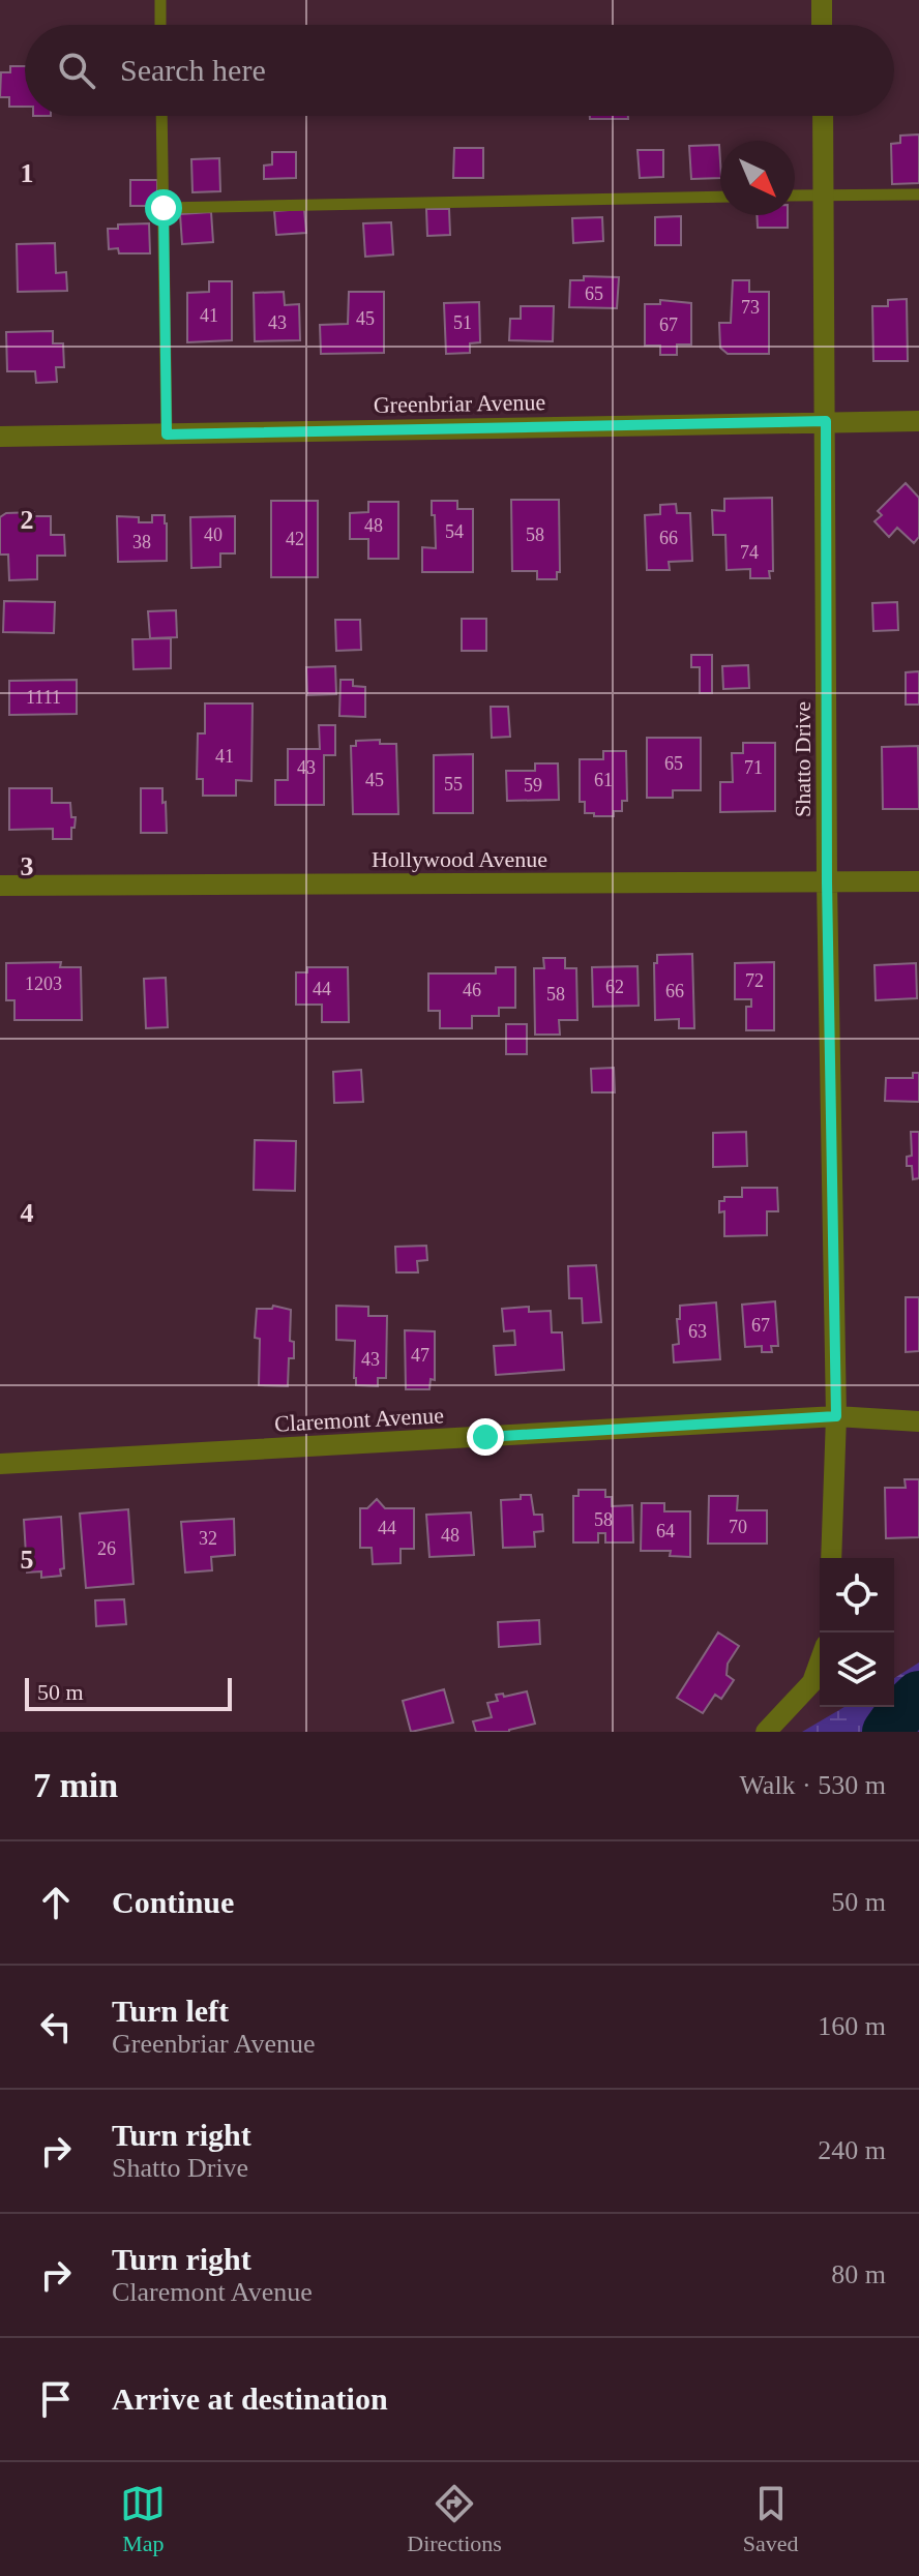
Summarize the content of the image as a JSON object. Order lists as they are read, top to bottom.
{
  "streets": {
    "street": [
      "Greenbriar Avenue",
      "Shatto Drive",
      "Hollywood Avenue",
      "Claremont Avenue"
    ]
  },
  "crossings": [
    ["Greenbriar Avenue", "Shatto Drive"],
    ["Shatto Drive", "Hollywood Avenue"],
    ["Shatto Drive", "Claremont Avenue"]
  ],
  "house_numbers": [
    "65",
    "73",
    "41",
    "45",
    "43",
    "51",
    "67",
    "48",
    "54",
    "40",
    "58",
    "66",
    "42",
    "38",
    "74",
    "1111",
    "41",
    "65",
    "43",
    "71",
    "45",
    "61",
    "55",
    "59",
    "72",
    "1203",
    "62",
    "44",
    "46",
    "66",
    "58",
    "67",
    "63",
    "47",
    "43",
    "58",
    "70",
    "44",
    "64",
    "48",
    "32",
    "26"
  ],
  "scale_bar": "50 m",
  "north": "bottom right",
  "page": {
    "search": "Search here",
    "scale": "50 m",
    "heading": ["7 min", "Walk · 530 m"],
    "list": [
      ["Continue", "50 m"],
      ["Turn left", "Greenbriar Avenue", "160 m"],
      ["Turn right", "Shatto Drive", "240 m"],
      ["Turn right", "Claremont Avenue", "80 m"],
      "Arrive at destination"
    ],
    "nav": ["Map", "Directions", "Saved"]
  },
  "grid": {
    "rows": [
      "1",
      "2",
      "3",
      "4",
      "5"
    ]
  }
}
